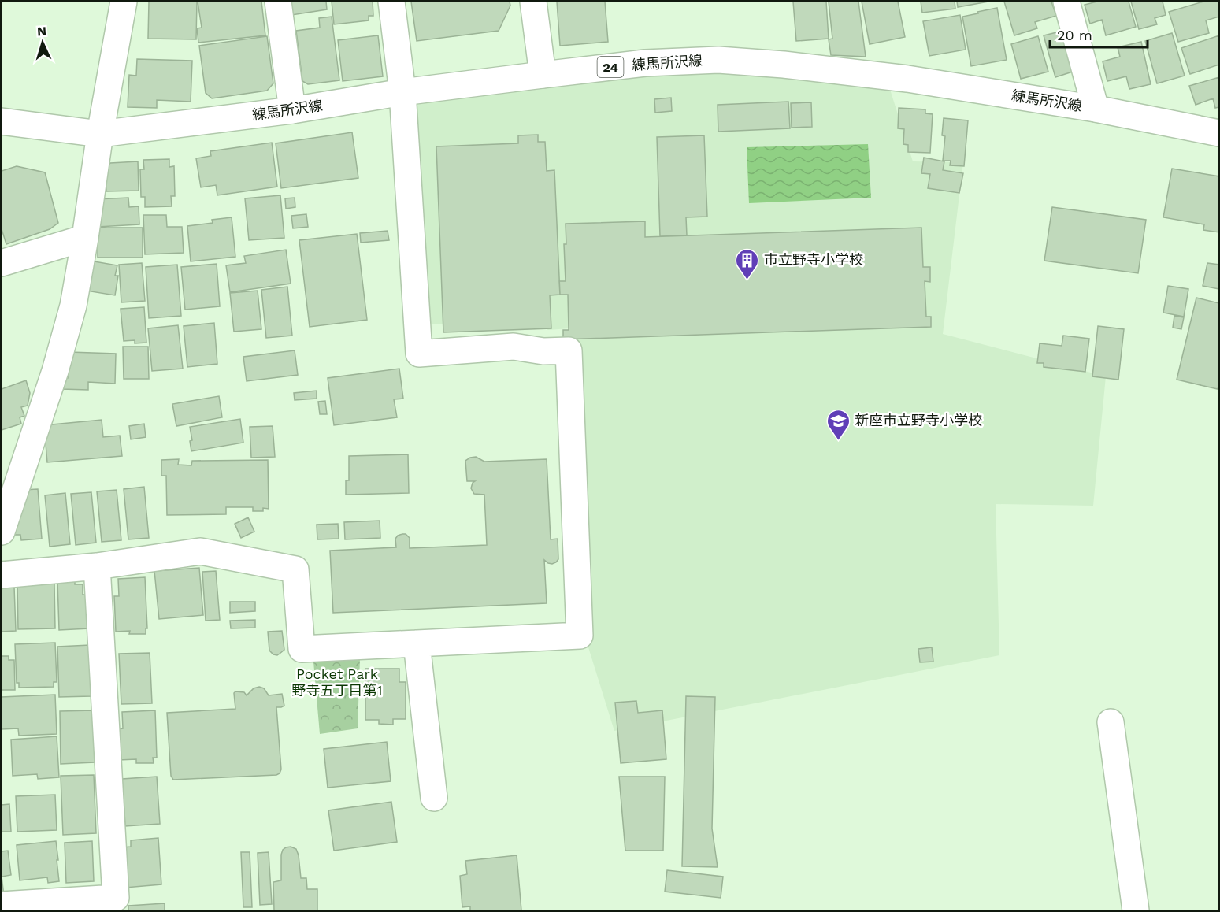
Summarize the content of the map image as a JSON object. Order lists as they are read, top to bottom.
{
  "streets": {
    "street": ["練馬所沢線", "24"]
  },
  "parks": ["Pocket Park 野寺五丁目第1"],
  "places": {
    "building": ["市立野寺小学校"],
    "school or university": ["新座市立野寺小学校"]
  },
  "scale_bar": "20 m",
  "north": "top"
}
